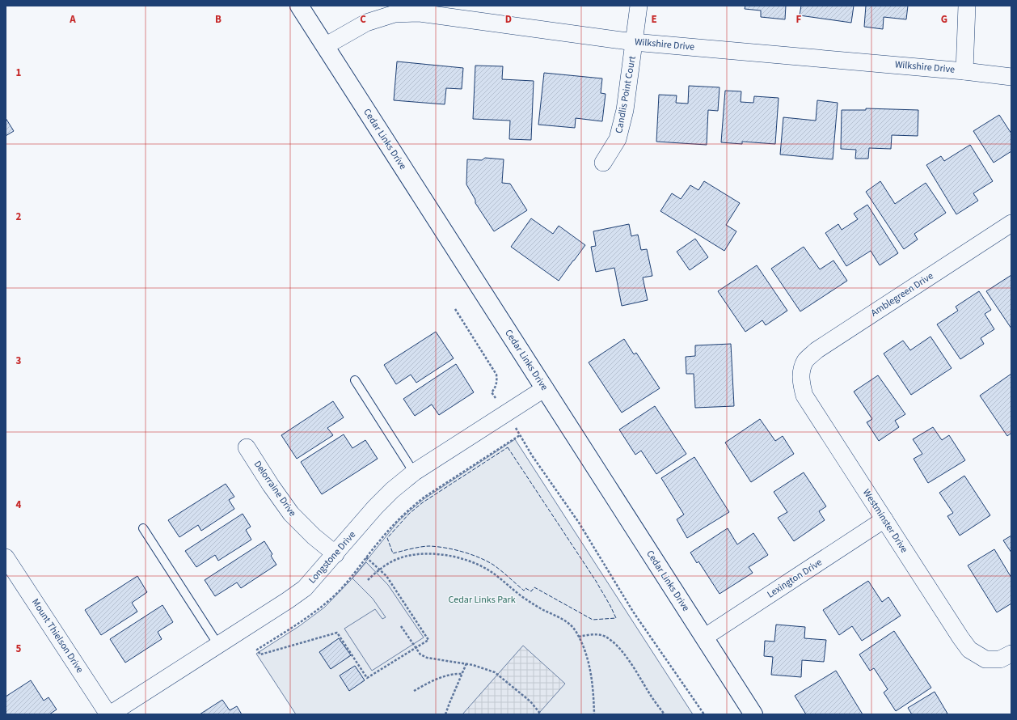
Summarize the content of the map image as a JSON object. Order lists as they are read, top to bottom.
{
  "streets": {
    "street": [
      "Wilkshire Drive",
      "Candlis Point Court",
      "Cedar Links Drive",
      "Amblegreen Drive",
      "Delorraine Drive",
      "Westminster Drive",
      "Longstone Drive",
      "Lexington Drive",
      "Mount Thielson Drive"
    ]
  },
  "crossings": [
    ["Wilkshire Drive", "Candlis Point Court"],
    ["Wilkshire Drive", "Cedar Links Drive"],
    ["Cedar Links Drive", "Longstone Drive"],
    ["Cedar Links Drive", "Lexington Drive"],
    ["Amblegreen Drive", "Westminster Drive"],
    ["Delorraine Drive", "Longstone Drive"],
    ["Westminster Drive", "Lexington Drive"],
    ["Longstone Drive", "Mount Thielson Drive"]
  ],
  "parks": ["Cedar Links Park"],
  "grid": {
    "columns": [
      "A",
      "B",
      "C",
      "D",
      "E",
      "F",
      "G"
    ],
    "rows": [
      "1",
      "2",
      "3",
      "4",
      "5"
    ]
  }
}
